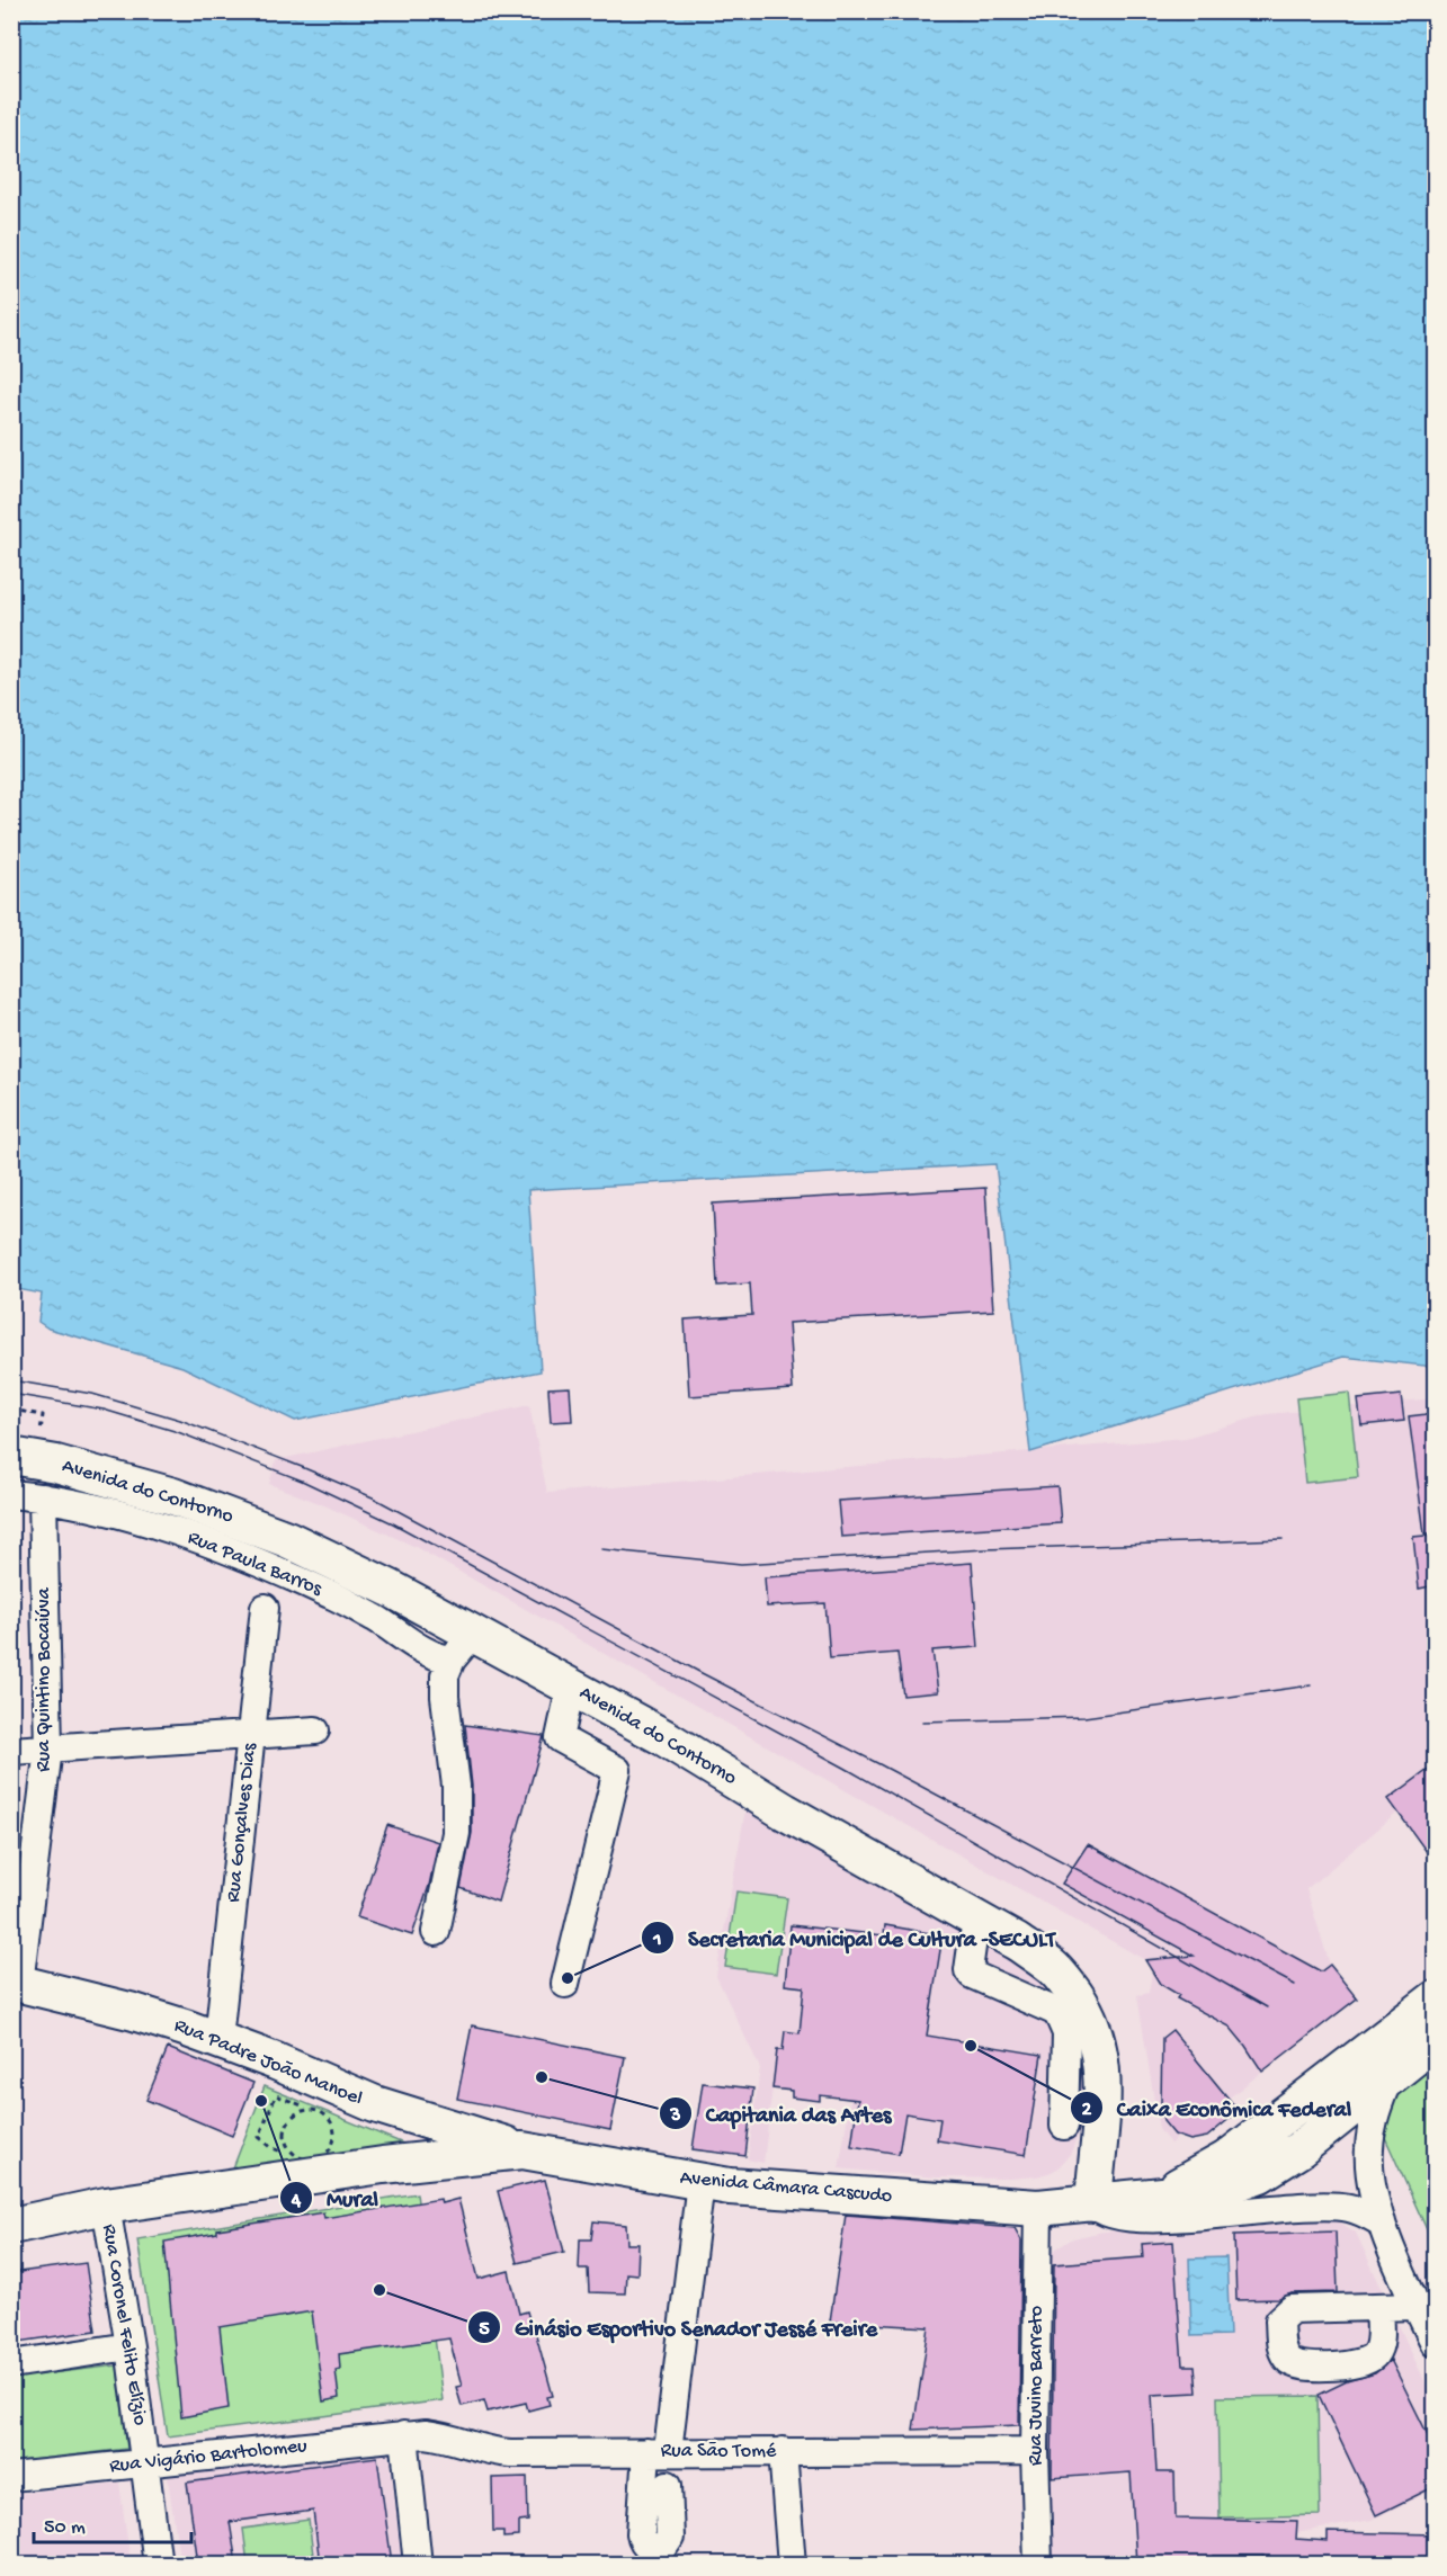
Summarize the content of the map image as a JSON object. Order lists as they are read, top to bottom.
{
  "streets": {
    "main road": ["Avenida do Contorno", "Rua Padre João Manoel", "Avenida Câmara Cascudo"],
    "street": [
      "Rua Paula Barros",
      "Rua Quintino Bocaiúva",
      "Rua Gonçalves Dias",
      "Rua Coronel Felito Elízio",
      "Rua Juvino Barreto",
      "Rua São Tomé",
      "Rua Vigário Bartolomeu"
    ]
  },
  "crossings": [
    ["Avenida do Contorno", "Rua Paula Barros"],
    ["Avenida do Contorno", "Avenida Câmara Cascudo"],
    ["Rua Paula Barros", "Rua Quintino Bocaiúva"],
    ["Rua Quintino Bocaiúva", "Rua Padre João Manoel"],
    ["Rua Gonçalves Dias", "Rua Padre João Manoel"],
    ["Rua Padre João Manoel", "Avenida Câmara Cascudo"],
    ["Avenida Câmara Cascudo", "Rua Coronel Felito Elízio"],
    ["Avenida Câmara Cascudo", "Rua Juvino Barreto"],
    ["Rua Coronel Felito Elízio", "Rua Vigário Bartolomeu"],
    ["Rua Juvino Barreto", "Rua São Tomé"],
    ["Rua São Tomé", "Rua Vigário Bartolomeu"]
  ],
  "places": [
    "Secretaria Municipal de Cultura -SECULT",
    "Caixa Econômica Federal",
    "Capitania das Artes",
    "Mural",
    "Ginásio Esportivo Senador Jessé Freire"
  ],
  "scale_bar": "50 m"
}
